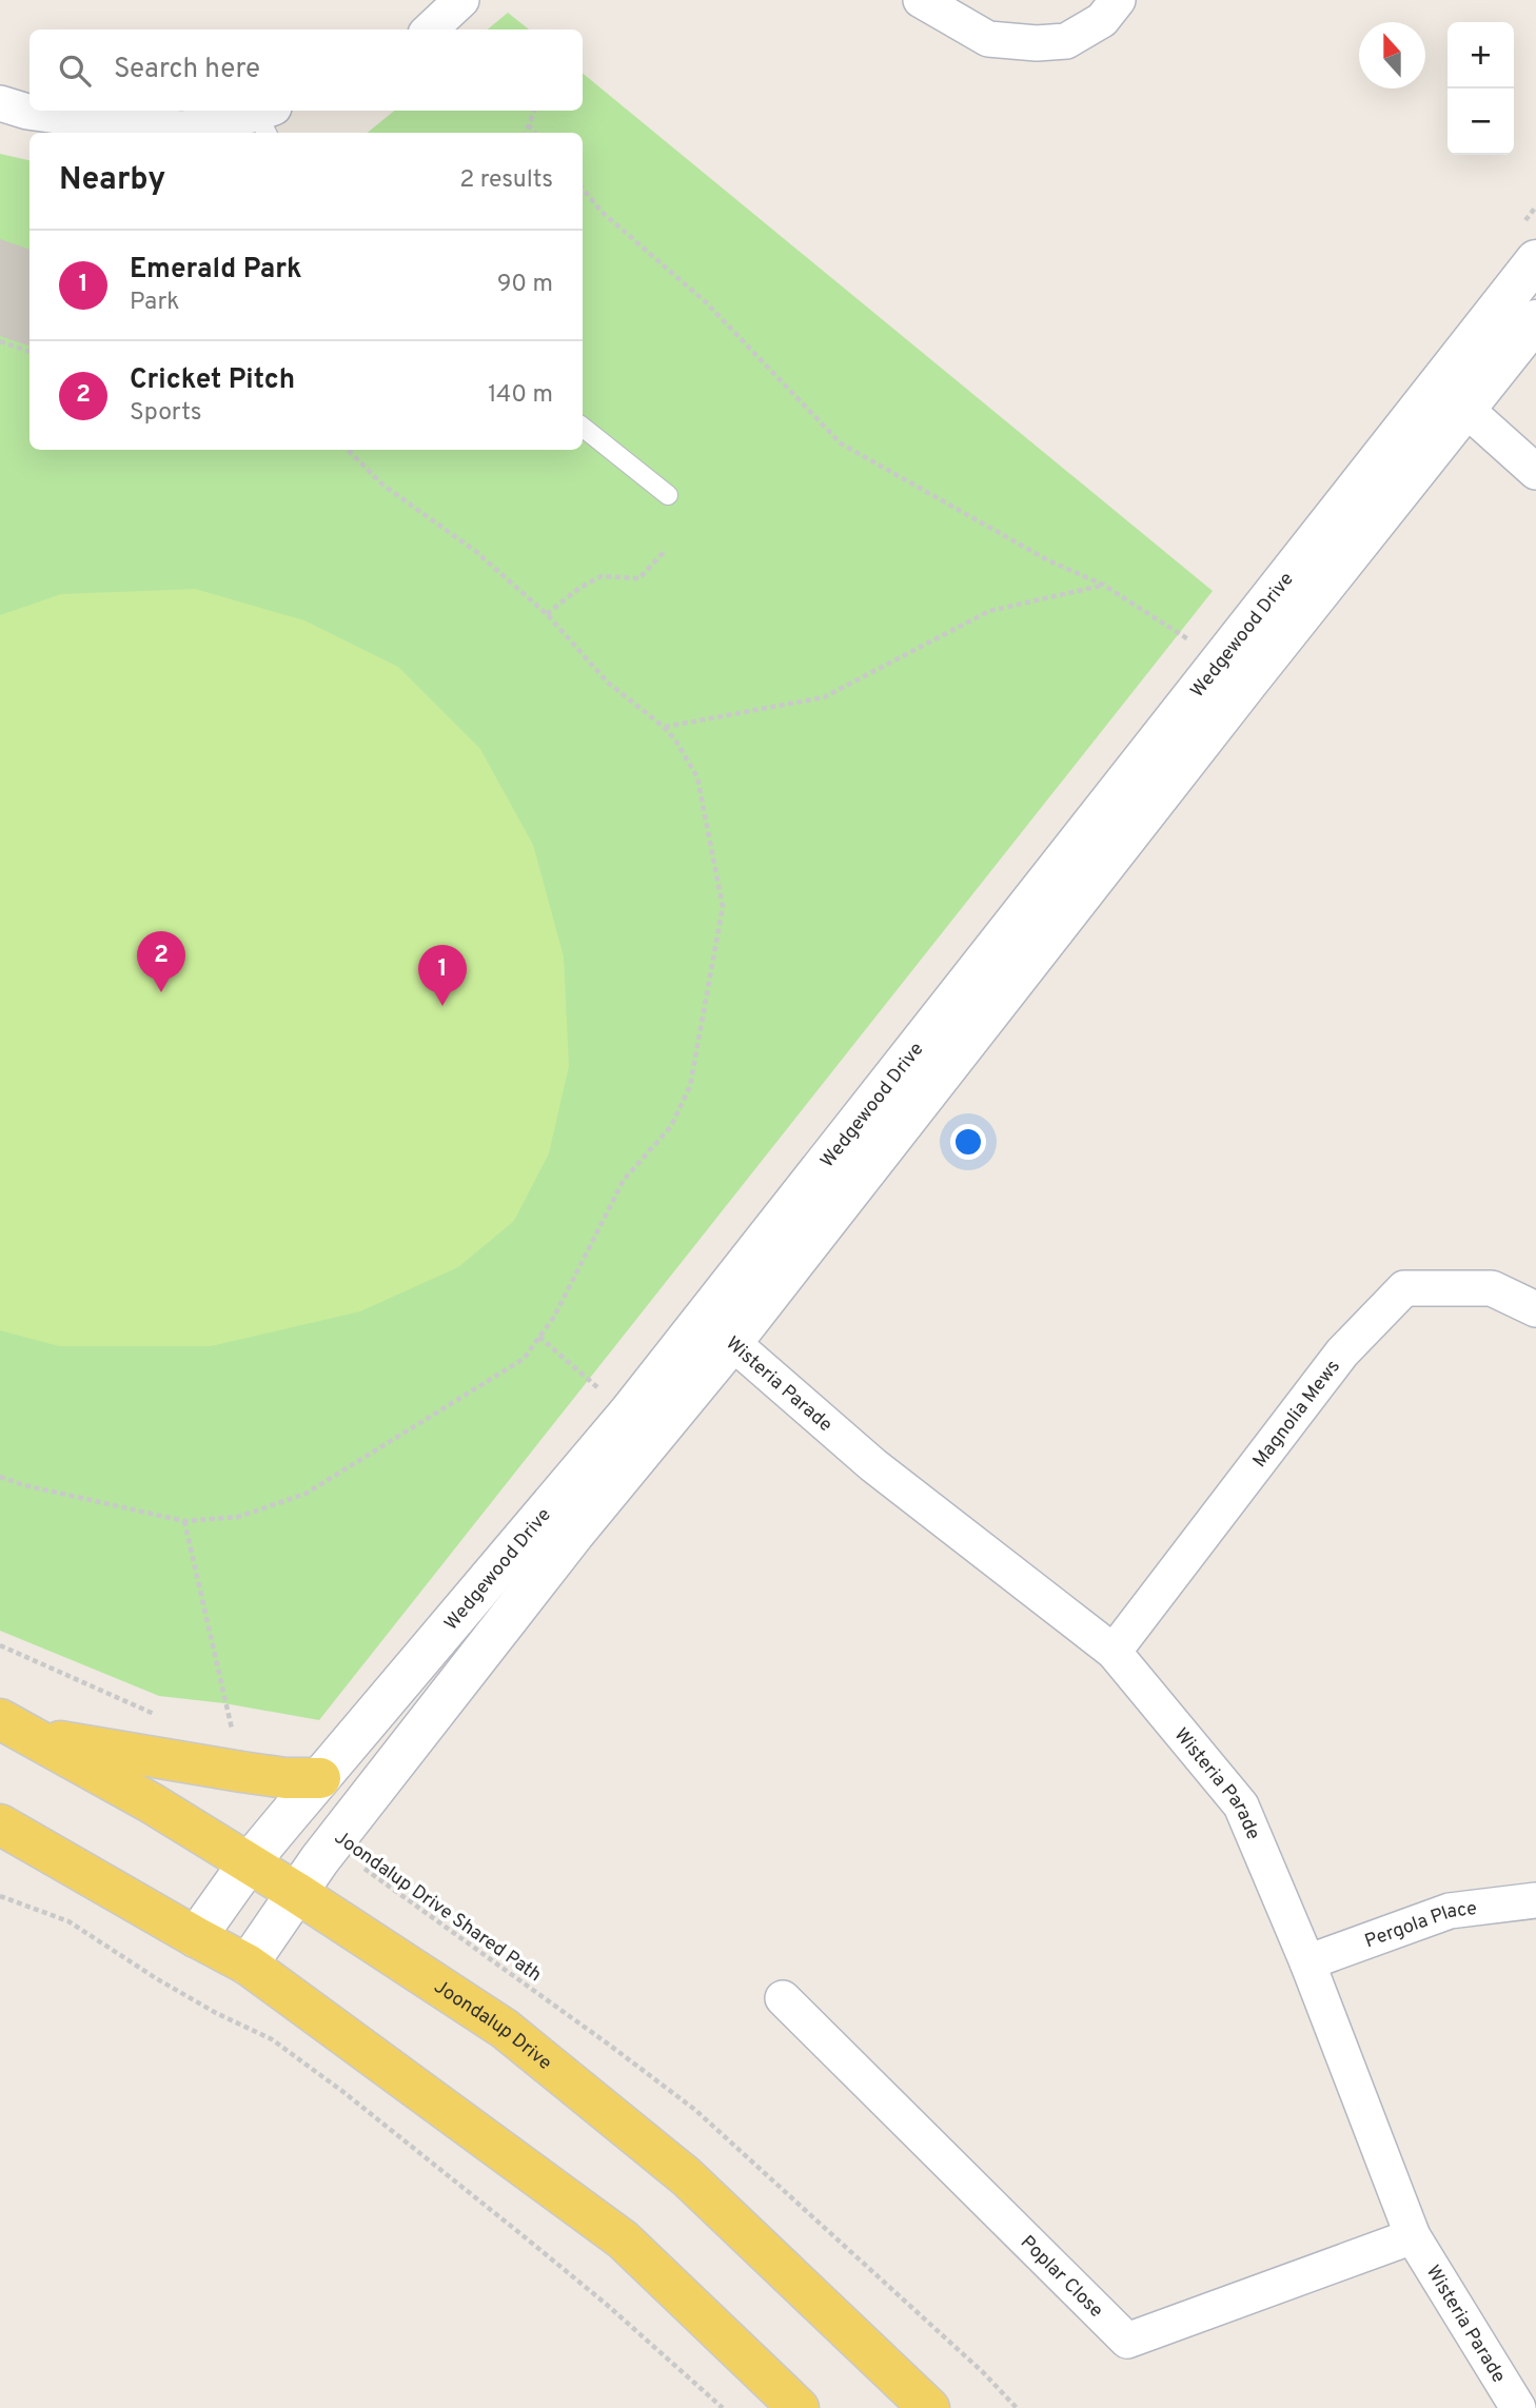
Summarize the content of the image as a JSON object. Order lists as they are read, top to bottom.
{
  "streets": {
    "main road": ["Joondalup Drive"],
    "street": [
      "Wedgewood Drive",
      "Wisteria Parade",
      "Magnolia Mews",
      "Pergola Place",
      "Poplar Close"
    ],
    "path": ["Joondalup Drive Shared Path"]
  },
  "crossings": [
    ["Wedgewood Drive", "Wisteria Parade"],
    ["Wedgewood Drive", "Joondalup Drive Shared Path"],
    ["Wedgewood Drive", "Joondalup Drive"],
    ["Wisteria Parade", "Magnolia Mews"],
    ["Wisteria Parade", "Pergola Place"],
    ["Wisteria Parade", "Poplar Close"]
  ],
  "north": "top",
  "page": {
    "map_buttons": ["+", "−"],
    "search": "Search here",
    "heading": ["Nearby", "2 results"],
    "list": [
      {
        "mark": "1",
        "name": "Emerald Park",
        "note": "Park",
        "value": "90 m"
      },
      {
        "mark": "2",
        "name": "Cricket Pitch",
        "note": "Sports",
        "value": "140 m"
      }
    ],
    "pins": ["2", "1"]
  }
}
